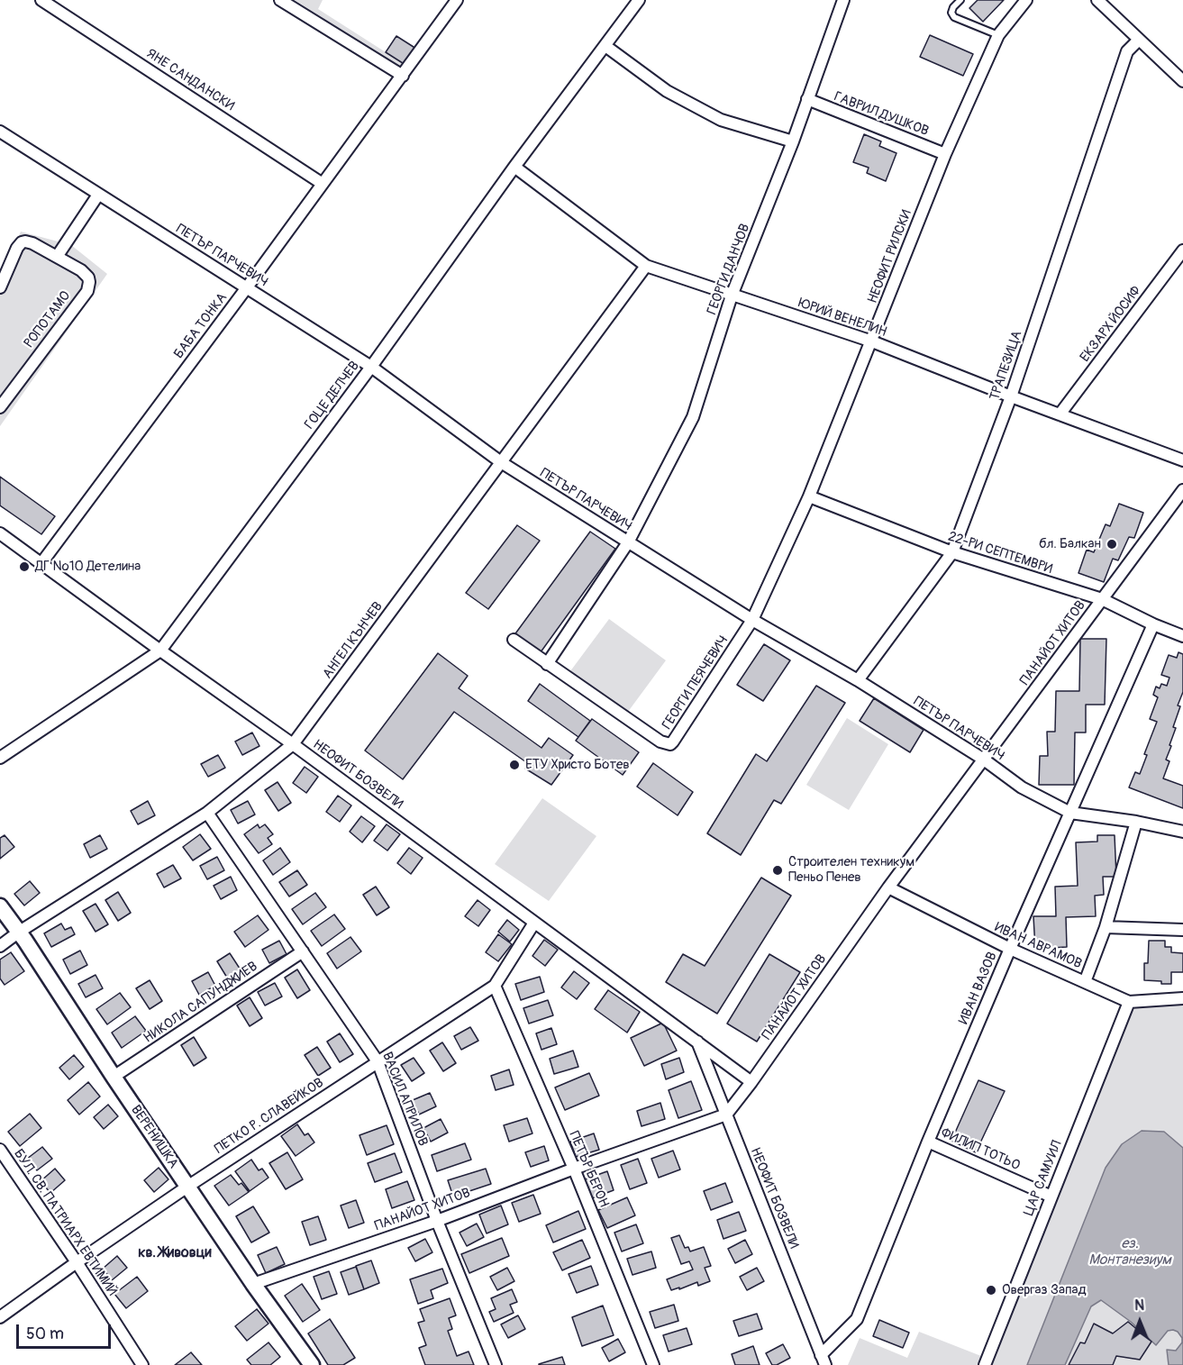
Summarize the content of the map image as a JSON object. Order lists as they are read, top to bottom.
{
  "streets": {
    "main road": ["ВЕРЕНИШКА"],
    "street": [
      "ЯНЕ САНДАНСКИ",
      "ГАВРИЛ ДУШКОВ",
      "ПЕТЪР ПАРЧЕВИЧ",
      "НЕОФИТ РИЛСКИ",
      "ГЕОРГИ ДАНЧОВ",
      "ЮРИЙ ВЕНЕЛИН",
      "РОПОТАМО",
      "ЕКЗАРХ ЙОСИФ",
      "БАБА ТОНКА",
      "ТРАПЕЗИЦА",
      "ГОЦЕ ДЕЛЧЕВ",
      "22-РИ СЕПТЕМВРИ",
      "АНГЕЛ КЪНЧЕВ",
      "ПАНАЙОТ ХИТОВ",
      "ГЕОРГИ ПЕЯЧЕВИЧ",
      "НЕОФИТ БОЗВЕЛИ",
      "ИВАН АВРАМОВ",
      "ИВАН ВАЗОВ",
      "НИКОЛА САПУНДЖИЕВ",
      "ВАСИЛ АПРИЛОВ",
      "ПЕТКО Р. СЛАВЕЙКОВ",
      "ФИЛИП ТОТЬО",
      "ПЕТЪР БЕРОН",
      "ЦАР САМУИЛ",
      "БУЛ. СВ. ПАТРИАРХ ЕВТИМИЙ"
    ]
  },
  "crossings": [
    ["ЯНЕ САНДАНСКИ", "БАБА ТОНКА"],
    ["ГАВРИЛ ДУШКОВ", "НЕОФИТ РИЛСКИ"],
    ["ГАВРИЛ ДУШКОВ", "ГЕОРГИ ДАНЧОВ"],
    ["ПЕТЪР ПАРЧЕВИЧ", "НЕОФИТ РИЛСКИ"],
    ["ПЕТЪР ПАРЧЕВИЧ", "ГЕОРГИ ДАНЧОВ"],
    ["ПЕТЪР ПАРЧЕВИЧ", "БАБА ТОНКА"],
    ["ПЕТЪР ПАРЧЕВИЧ", "ТРАПЕЗИЦА"],
    ["ПЕТЪР ПАРЧЕВИЧ", "ГОЦЕ ДЕЛЧЕВ"],
    ["ПЕТЪР ПАРЧЕВИЧ", "АНГЕЛ КЪНЧЕВ"],
    ["ПЕТЪР ПАРЧЕВИЧ", "ПАНАЙОТ ХИТОВ"],
    ["ПЕТЪР ПАРЧЕВИЧ", "ГЕОРГИ ПЕЯЧЕВИЧ"],
    ["ПЕТЪР ПАРЧЕВИЧ", "ИВАН ВАЗОВ"],
    ["НЕОФИТ РИЛСКИ", "ЮРИЙ ВЕНЕЛИН"],
    ["НЕОФИТ РИЛСКИ", "22-РИ СЕПТЕМВРИ"],
    ["НЕОФИТ РИЛСКИ", "ГЕОРГИ ПЕЯЧЕВИЧ"],
    ["ГЕОРГИ ДАНЧОВ", "ЮРИЙ ВЕНЕЛИН"],
    ["ЮРИЙ ВЕНЕЛИН", "ЕКЗАРХ ЙОСИФ"],
    ["ЮРИЙ ВЕНЕЛИН", "ТРАПЕЗИЦА"],
    ["ЮРИЙ ВЕНЕЛИН", "ГОЦЕ ДЕЛЧЕВ"],
    ["ЮРИЙ ВЕНЕЛИН", "АНГЕЛ КЪНЧЕВ"],
    ["БАБА ТОНКА", "НЕОФИТ БОЗВЕЛИ"],
    ["ТРАПЕЗИЦА", "22-РИ СЕПТЕМВРИ"],
    ["ГОЦЕ ДЕЛЧЕВ", "НЕОФИТ БОЗВЕЛИ"],
    ["22-РИ СЕПТЕМВРИ", "ПАНАЙОТ ХИТОВ"],
    ["22-РИ СЕПТЕМВРИ", "ИВАН ВАЗОВ"],
    ["АНГЕЛ КЪНЧЕВ", "НЕОФИТ БОЗВЕЛИ"],
    ["АНГЕЛ КЪНЧЕВ", "ВАСИЛ АПРИЛОВ"],
    ["АНГЕЛ КЪНЧЕВ", "ВЕРЕНИШКА"],
    ["ПАНАЙОТ ХИТОВ", "НЕОФИТ БОЗВЕЛИ"],
    ["ПАНАЙОТ ХИТОВ", "ИВАН АВРАМОВ"],
    ["ПАНАЙОТ ХИТОВ", "ВАСИЛ АПРИЛОВ"],
    ["ПАНАЙОТ ХИТОВ", "ВЕРЕНИШКА"],
    ["ПАНАЙОТ ХИТОВ", "ПЕТЪР БЕРОН"],
    ["НЕОФИТ БОЗВЕЛИ", "ИВАН ВАЗОВ"],
    ["НЕОФИТ БОЗВЕЛИ", "ПЕТКО Р. СЛАВЕЙКОВ"],
    ["ИВАН АВРАМОВ", "ИВАН ВАЗОВ"],
    ["ИВАН АВРАМОВ", "ЦАР САМУИЛ"],
    ["ИВАН ВАЗОВ", "ФИЛИП ТОТЬО"],
    ["НИКОЛА САПУНДЖИЕВ", "ВАСИЛ АПРИЛОВ"],
    ["НИКОЛА САПУНДЖИЕВ", "ВЕРЕНИШКА"],
    ["ВАСИЛ АПРИЛОВ", "ПЕТКО Р. СЛАВЕЙКОВ"],
    ["ПЕТКО Р. СЛАВЕЙКОВ", "ВЕРЕНИШКА"],
    ["ПЕТКО Р. СЛАВЕЙКОВ", "ПЕТЪР БЕРОН"],
    ["ПЕТКО Р. СЛАВЕЙКОВ", "БУЛ. СВ. ПАТРИАРХ ЕВТИМИЙ"],
    ["ФИЛИП ТОТЬО", "ЦАР САМУИЛ"]
  ],
  "districts": ["кв. Живовци"],
  "water": ["ез. Монтанезиум"],
  "places": [
    "бл. Балкан",
    "ДГ №10 Детелина",
    "ЕТУ Христо Ботев",
    "Строителен техникум Пеньо Пенев",
    "Овергаз Запад"
  ],
  "scale_bar": "50 m",
  "north": "top"
}
